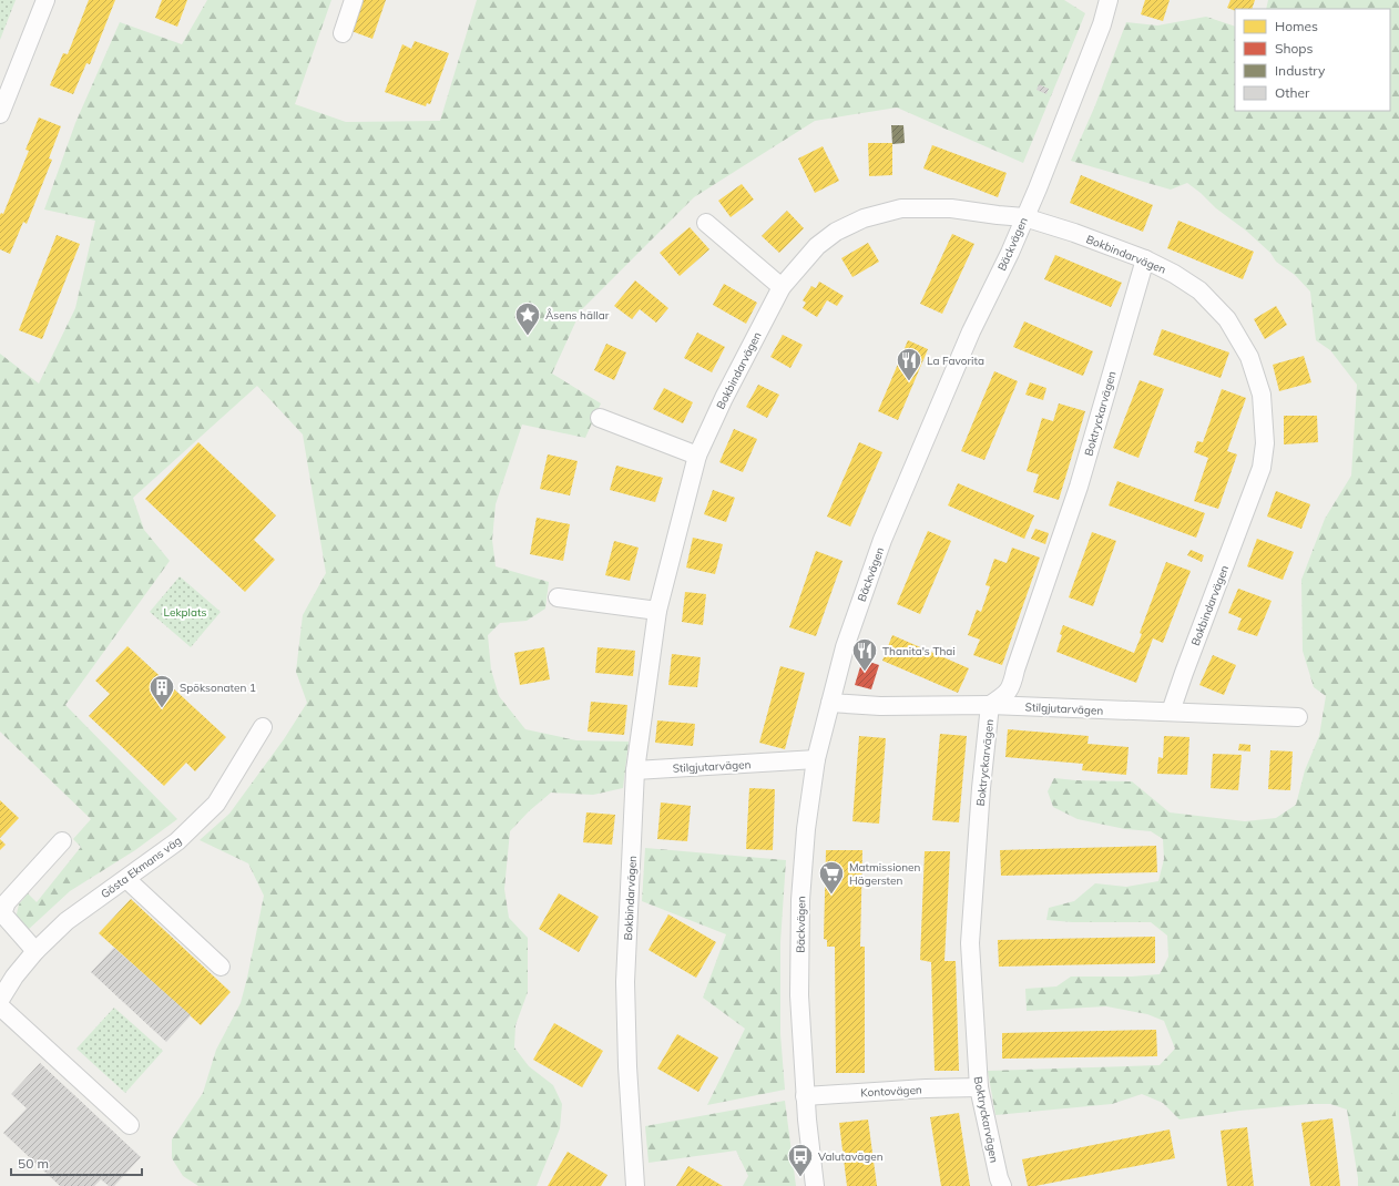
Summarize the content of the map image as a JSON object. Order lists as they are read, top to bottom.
{
  "streets": {
    "street": [
      "Bäckvägen",
      "Bokbindarvägen",
      "Boktryckarvägen",
      "Stilgjutarvägen",
      "Gösta Ekmans väg",
      "Kontovägen"
    ]
  },
  "crossings": [
    ["Bäckvägen", "Bokbindarvägen"],
    ["Bäckvägen", "Stilgjutarvägen"],
    ["Bäckvägen", "Kontovägen"],
    ["Bokbindarvägen", "Boktryckarvägen"],
    ["Bokbindarvägen", "Stilgjutarvägen"],
    ["Boktryckarvägen", "Stilgjutarvägen"],
    ["Boktryckarvägen", "Kontovägen"]
  ],
  "parks": ["Lekplats"],
  "places": {
    "place": ["Åsens hällar"],
    "restaurant": ["La Favorita", "Thanita's Thai"],
    "building": ["Spöksonaten 1"],
    "supermarket": ["Matmissionen Hägersten"],
    "bus stop": ["Valutavägen"]
  },
  "legend": [
    "Homes",
    "Shops",
    "Industry",
    "Other"
  ],
  "scale_bar": "50 m"
}
